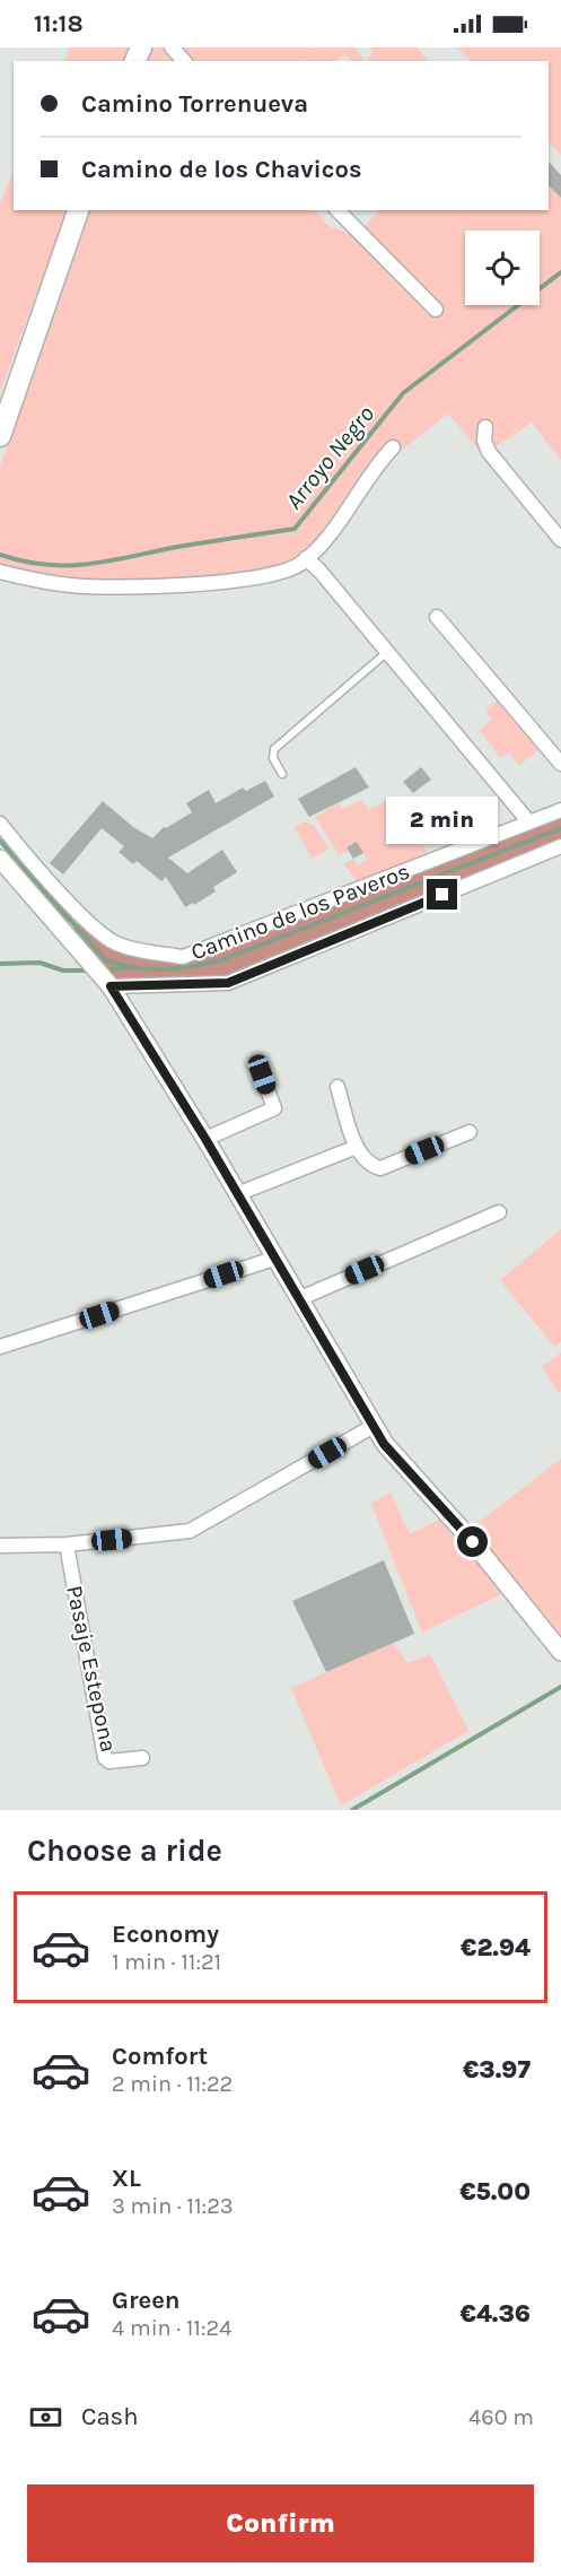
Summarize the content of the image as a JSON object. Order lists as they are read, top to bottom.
{
  "streets": {
    "street": ["Camino de los Paveros", "Pasaje Estepona"]
  },
  "water": ["Arroyo Negro"],
  "page": {
    "status": "11:18",
    "banner": ["Camino Torrenueva", "Camino de los Chavicos"],
    "bubble": "2 min",
    "heading": "Choose a ride",
    "list": [
      {
        "name": "Economy",
        "note": "1 min · 11:21",
        "value": "€2.94"
      },
      {
        "name": "Comfort",
        "note": "2 min · 11:22",
        "value": "€3.97"
      },
      {
        "name": "XL",
        "note": "3 min · 11:23",
        "value": "€5.00"
      },
      {
        "name": "Green",
        "note": "4 min · 11:24",
        "value": "€4.36"
      }
    ],
    "pay": ["Cash", "460 m"],
    "buttons": "Confirm"
  }
}
